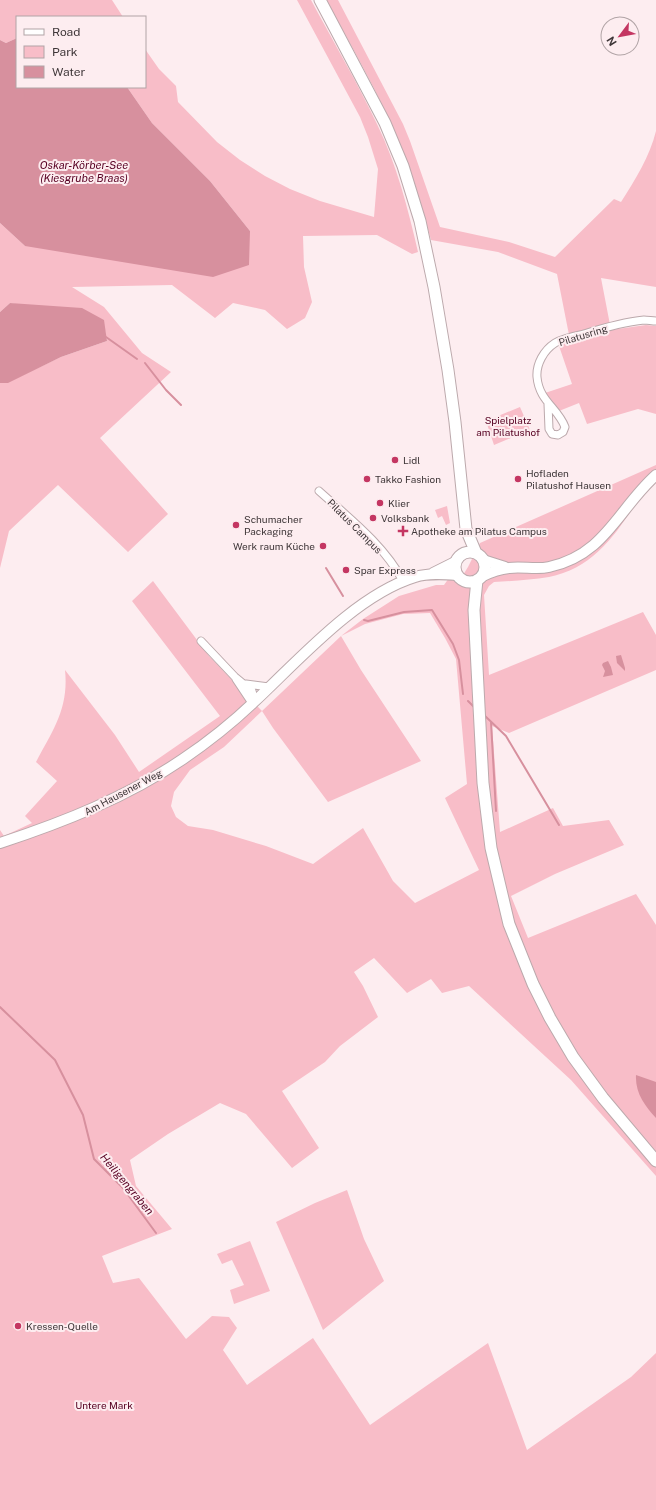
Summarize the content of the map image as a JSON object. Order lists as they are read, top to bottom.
{
  "streets": {
    "main road": ["Am Hausener Weg"],
    "street": ["Pilatusring", "Pilatus Campus"]
  },
  "crossings": [
    ["Pilatus Campus", "Am Hausener Weg"]
  ],
  "water": ["Oskar-Körber-See (Kiesgrube Braas)", "Heiligengraben"],
  "parks": ["Spielplatz am Pilatushof", "Untere Mark"],
  "places": {
    "other": [
      "Lidl",
      "Takko Fashion",
      "Hofladen Pilatushof Hausen",
      "Klier",
      "Volksbank",
      "Schumacher Packaging",
      "Werk raum Küche",
      "Spar Express",
      "Kressen-Quelle"
    ],
    "health": ["Apotheke am Pilatus Campus"]
  },
  "legend": ["Road", "Park", "Water"],
  "north": "bottom left"
}
